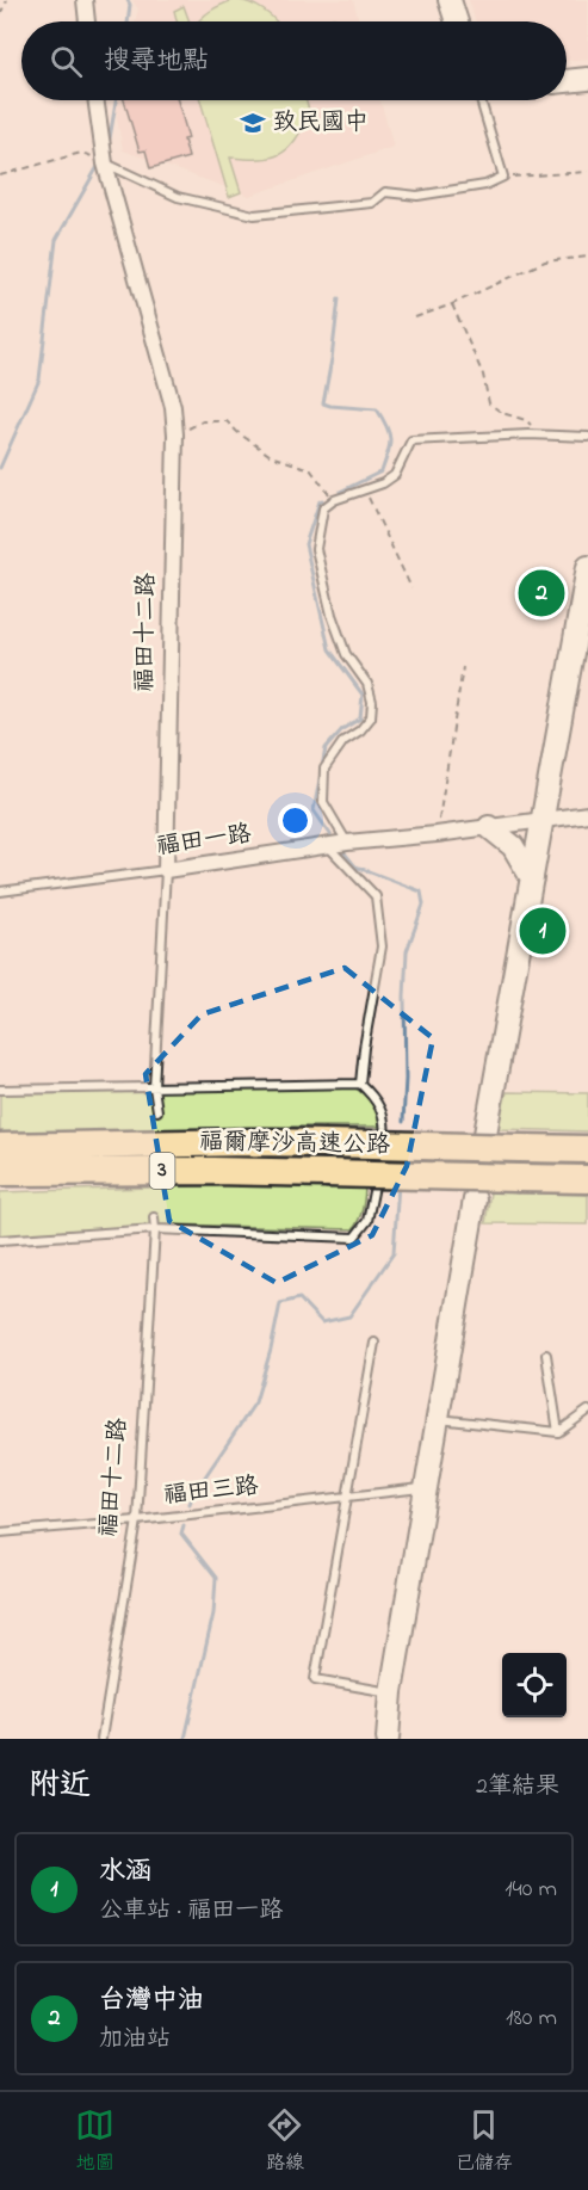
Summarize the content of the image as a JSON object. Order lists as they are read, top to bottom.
{
  "streets": {
    "highway": ["福爾摩沙高速公路", "3"],
    "street": ["福田十二路", "福田一路"],
    "lane": ["福田三路"]
  },
  "crossings": [
    ["福田十二路", "福田一路"],
    ["福田十二路", "福田三路"]
  ],
  "places": {
    "school or university": ["致民國中"]
  },
  "page": {
    "search": "搜尋地點",
    "pins": ["2", "1"],
    "heading": ["附近", "2筆結果"],
    "list": [
      {
        "mark": "1",
        "name": "水涵",
        "note": "公車站 · 福田一路",
        "value": "140 m"
      },
      {
        "mark": "2",
        "name": "台灣中油",
        "note": "加油站",
        "value": "180 m"
      }
    ],
    "nav": ["地圖", "路線", "已儲存"]
  }
}
